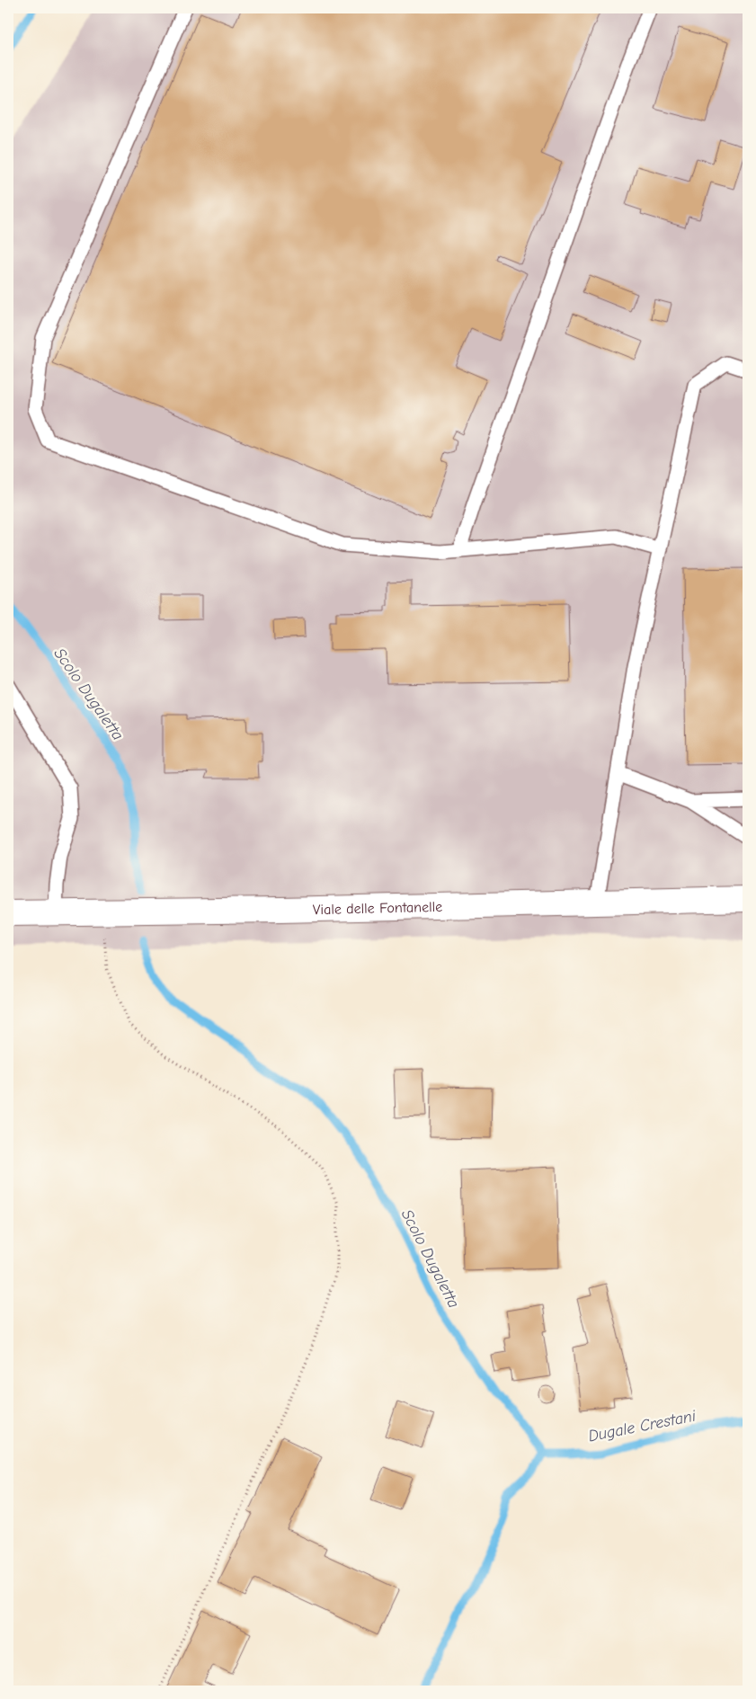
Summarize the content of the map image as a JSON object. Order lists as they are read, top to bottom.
{
  "streets": {
    "main road": ["Viale delle Fontanelle"]
  },
  "water": ["Scolo Dugaletta", "Dugale Crestani"]
}
